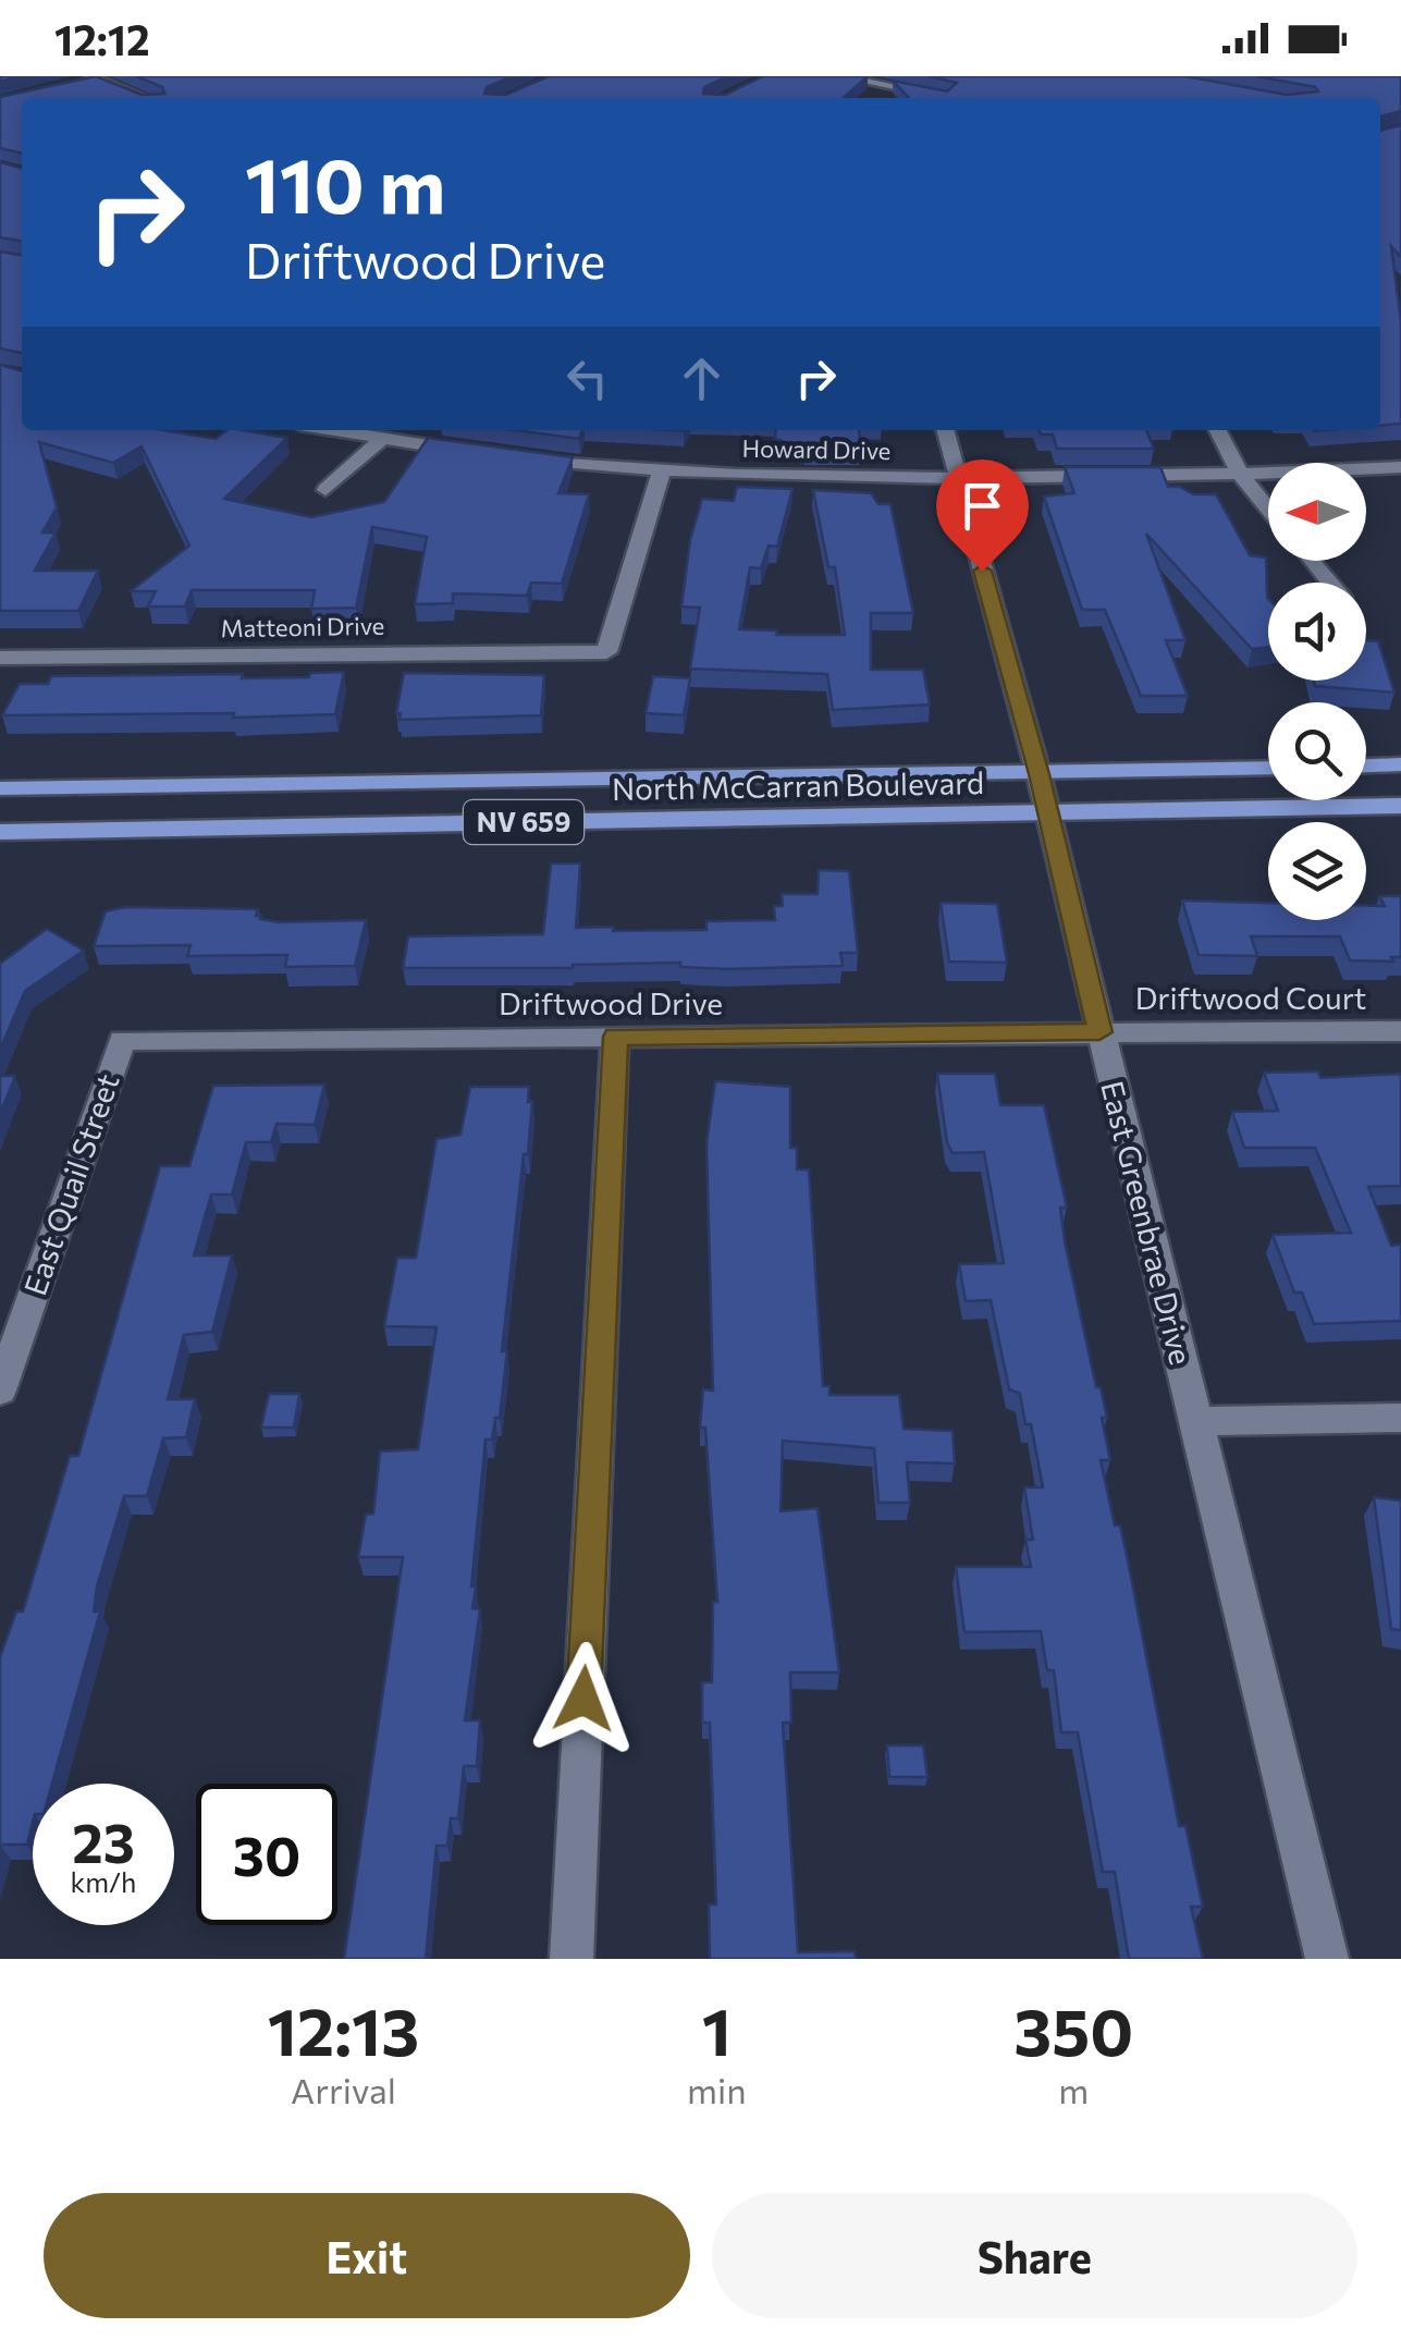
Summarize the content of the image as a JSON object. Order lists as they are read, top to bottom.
{
  "streets": {
    "main road": ["North McCarran Boulevard", "NV 659"],
    "street": [
      "Howard Drive",
      "Matteoni Drive",
      "Driftwood Court",
      "Driftwood Drive",
      "East Quail Street",
      "East Greenbrae Drive"
    ]
  },
  "crossings": [
    ["Howard Drive", "Matteoni Drive"],
    ["Howard Drive", "East Greenbrae Drive"],
    ["North McCarran Boulevard", "East Greenbrae Drive"],
    ["Driftwood Court", "Driftwood Drive"],
    ["Driftwood Court", "East Greenbrae Drive"],
    ["Driftwood Drive", "East Quail Street"],
    ["Driftwood Drive", "East Greenbrae Drive"]
  ],
  "north": "left",
  "page": {
    "status": "12:12",
    "turn": ["110 m", "Driftwood Drive"],
    "speed": "23 km/h",
    "limit": "30",
    "eta": [
      "12:13",
      "Arrival",
      "1",
      "min",
      "350",
      "m"
    ],
    "buttons": ["Exit", "Share"]
  }
}
